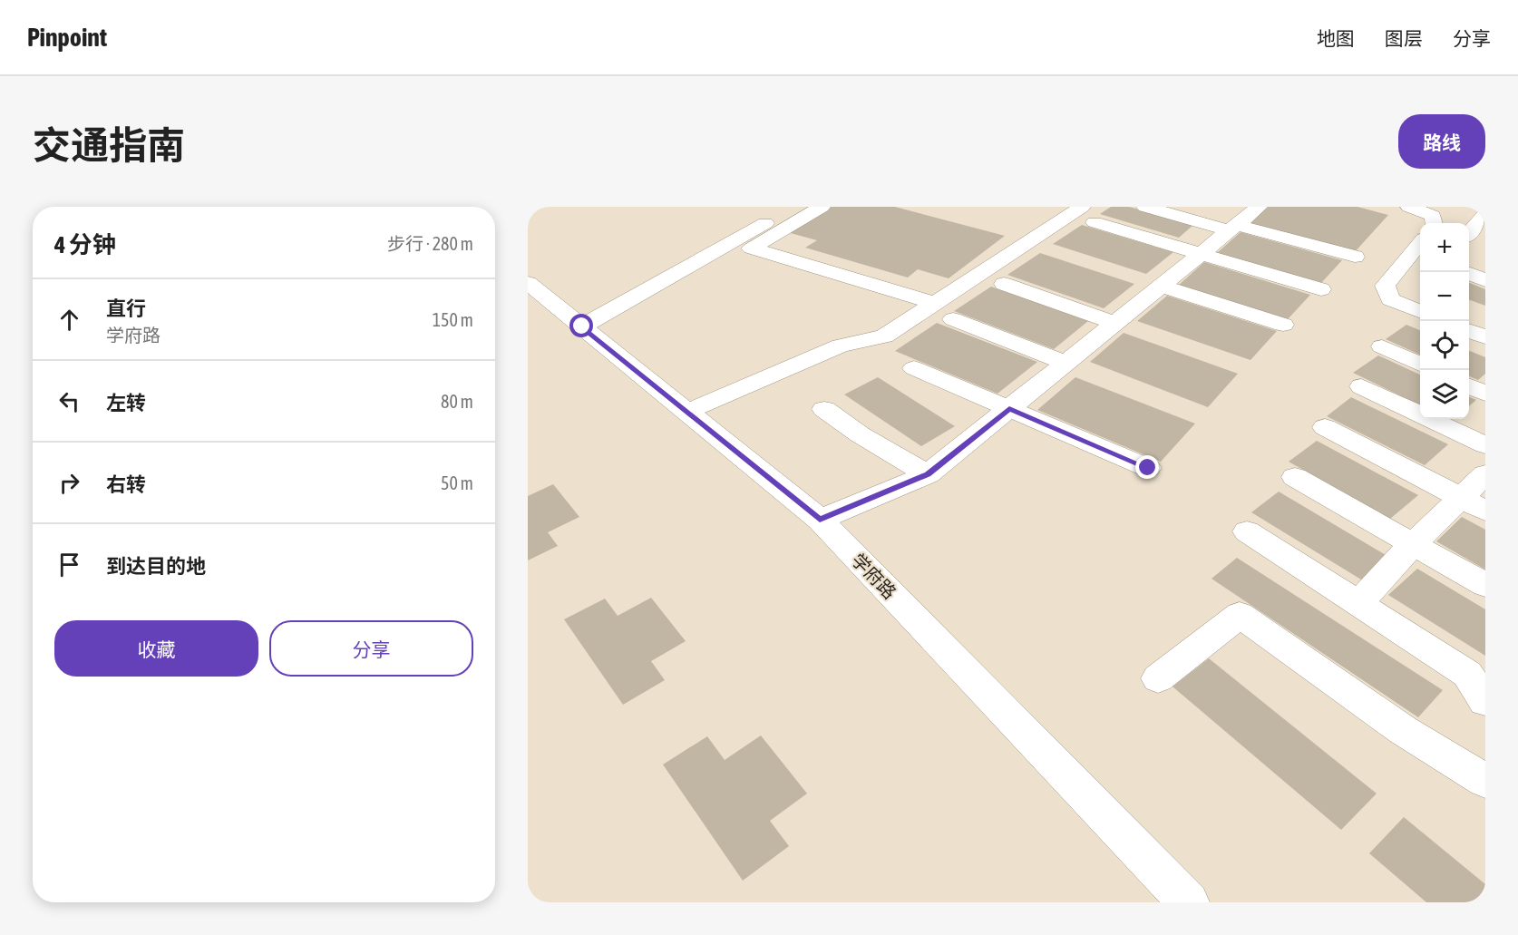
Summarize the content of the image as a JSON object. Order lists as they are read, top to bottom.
{
  "streets": {
    "street": ["学府路"]
  },
  "page": {
    "header": "Pinpoint",
    "nav": ["地图", "图层", "分享"],
    "title": "交通指南",
    "buttons": [
      "路线",
      ["收藏", "分享"]
    ],
    "heading": ["4 分钟", "步行 · 280 m"],
    "map_buttons": ["+", "−"],
    "list": [
      ["直行", "学府路", "150 m"],
      ["左转", "80 m"],
      ["右转", "50 m"],
      "到达目的地"
    ]
  }
}
